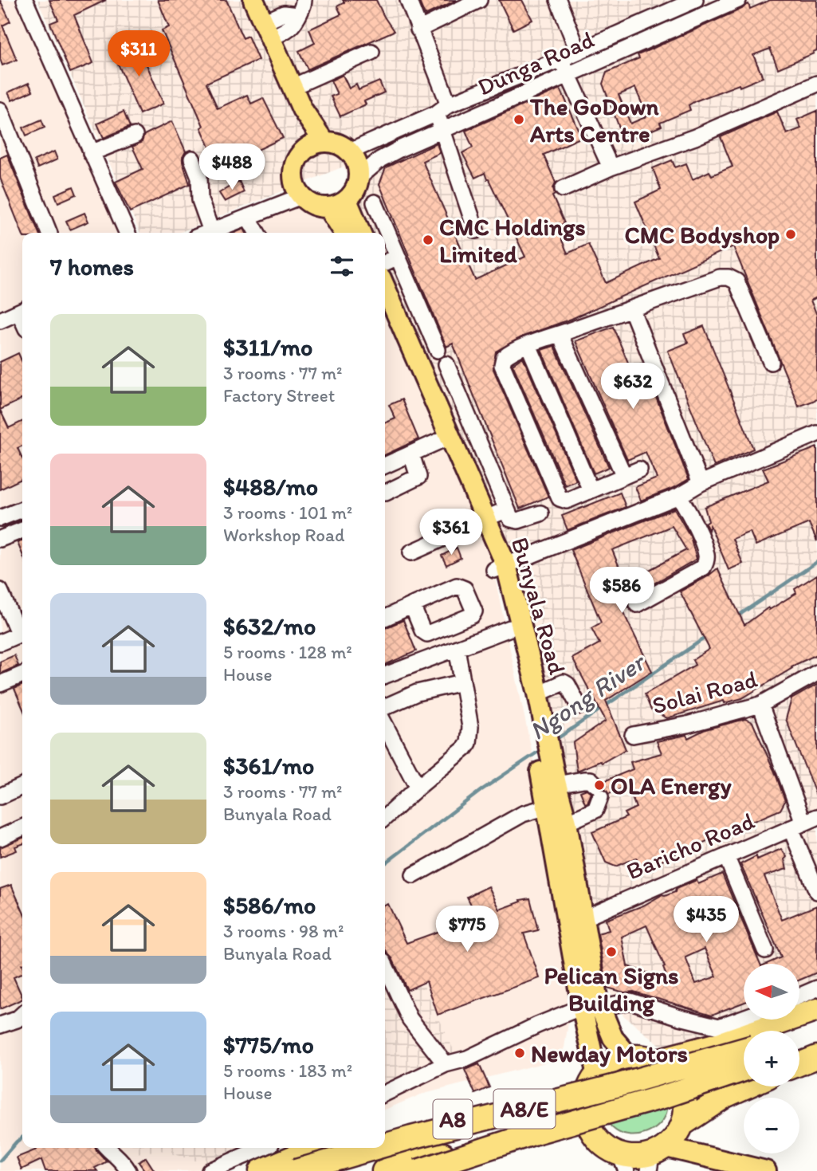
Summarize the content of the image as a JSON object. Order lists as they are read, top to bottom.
{
  "streets": {
    "highway": ["A8/E", "A8"],
    "main road": ["Bunyala Road"],
    "street": ["Dunga Road", "Solai Road", "Baricho Road"]
  },
  "crossings": [
    ["Bunyala Road", "Baricho Road"],
    ["Bunyala Road", "A8"],
    ["A8/E", "A8"]
  ],
  "water": ["Ngong River"],
  "places": [
    "The GoDown Arts Centre",
    "CMC Bodyshop",
    "CMC Holdings Limited",
    "OLA Energy",
    "Pelican Signs Building",
    "Newday Motors"
  ],
  "north": "left",
  "page": {
    "price": [
      "$311",
      "$488",
      "$632",
      "$361",
      "$586",
      "$435",
      "$775"
    ],
    "heading": "7 homes",
    "list": [
      {
        "name": "$311/mo",
        "note": "3 rooms · 77 m² · Factory Street"
      },
      {
        "name": "$488/mo",
        "note": "3 rooms · 101 m² · Workshop Road"
      },
      {
        "name": "$632/mo",
        "note": "5 rooms · 128 m² · House"
      },
      {
        "name": "$361/mo",
        "note": "3 rooms · 77 m² · Bunyala Road"
      },
      {
        "name": "$586/mo",
        "note": "3 rooms · 98 m² · Bunyala Road"
      },
      {
        "name": "$775/mo",
        "note": "5 rooms · 183 m² · House"
      }
    ],
    "map_buttons": ["+", "−"]
  }
}
